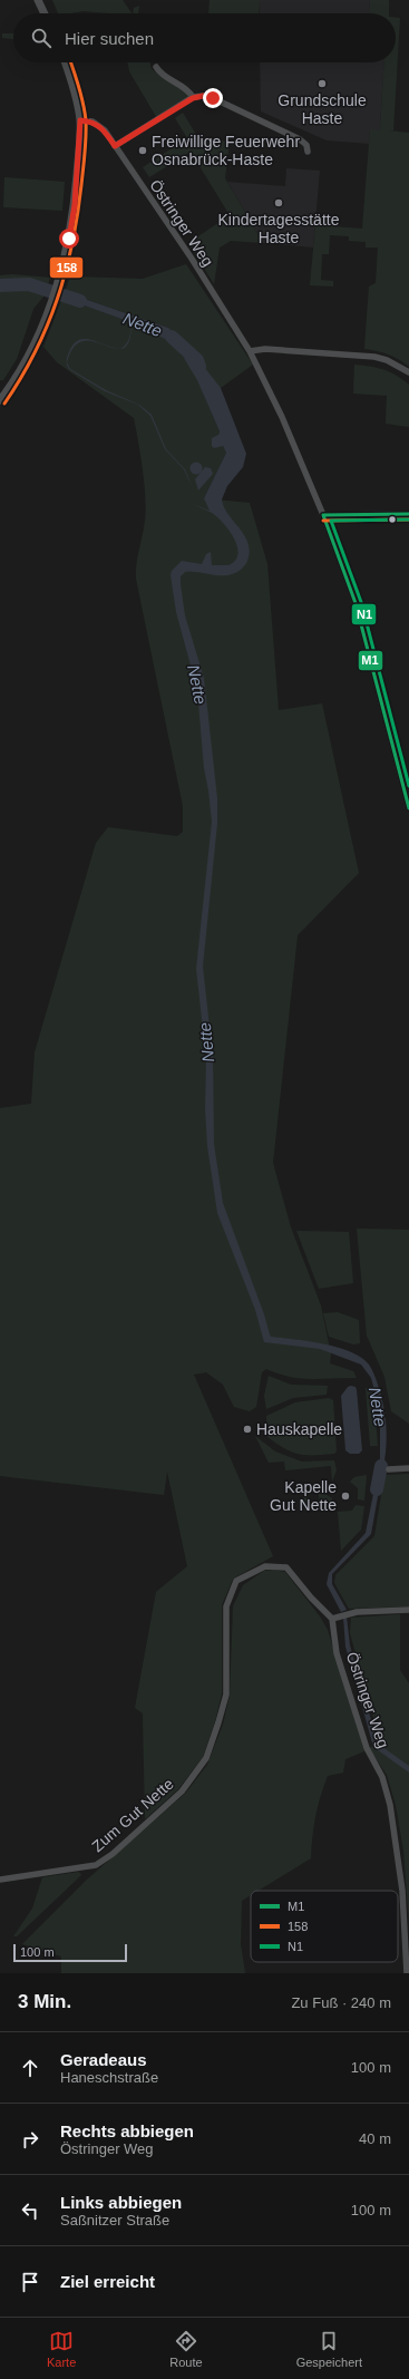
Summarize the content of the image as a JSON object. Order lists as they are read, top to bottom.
{
  "streets": {
    "street": ["Östringer Weg", "Zum Gut Nette"]
  },
  "crossings": [
    ["Östringer Weg", "Zum Gut Nette"]
  ],
  "water": ["Nette"],
  "places": [
    "Grundschule Haste",
    "Freiwillige Feuerwehr Osnabrück-Haste",
    "Kindertagesstätte Haste",
    "Hauskapelle",
    "Kapelle Gut Nette"
  ],
  "lines": ["transit line 158", "transit line M1", "transit line N1"],
  "legend": ["M1", "158", "N1"],
  "scale_bar": "100 m",
  "page": {
    "search": "Hier suchen",
    "scale": "100 m",
    "heading": ["3 Min.", "Zu Fuß · 240 m"],
    "list": [
      ["Geradeaus", "Haneschstraße", "100 m"],
      ["Rechts abbiegen", "Östringer Weg", "40 m"],
      ["Links abbiegen", "Saßnitzer Straße", "100 m"],
      "Ziel erreicht"
    ],
    "nav": ["Karte", "Route", "Gespeichert"]
  }
}
